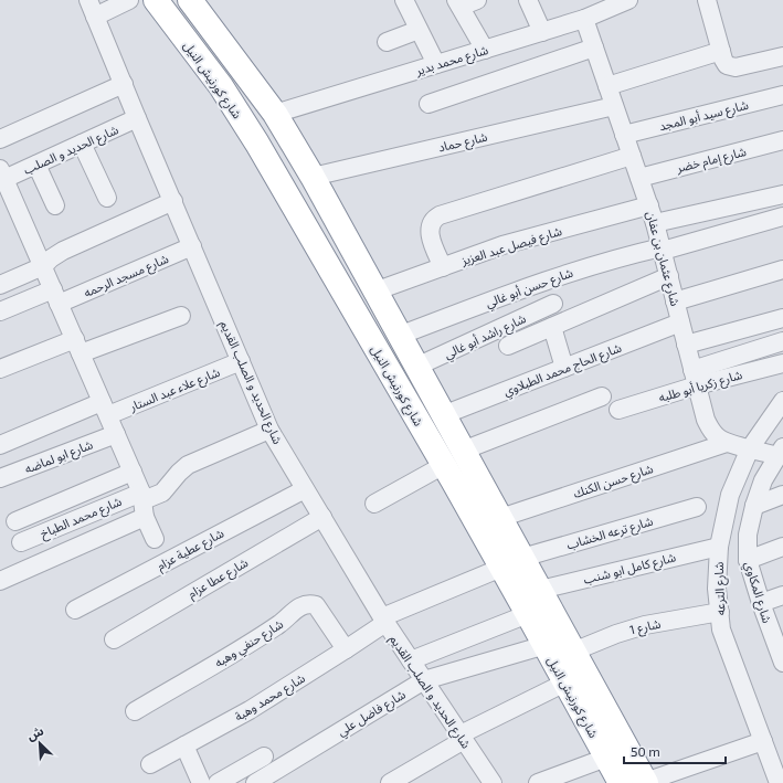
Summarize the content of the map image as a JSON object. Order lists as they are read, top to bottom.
{
  "streets": {
    "highway": ["شارع كورنيش النيل"],
    "street": [
      "شارع محمد بدير",
      "شارع سيد أبو المجد",
      "شارع حماد",
      "شارع الحديد و الصلب",
      "شارع إمام خضر",
      "شارع فيصل عبد العزيز",
      "شارع عثمان بن عفان",
      "شارع مسجد الرحمه",
      "شارع حسن أبو غالي",
      "شارع راشد أبو غالي",
      "شارع الحاج محمد الطبلاوي",
      "شارع الحديد و الصلب القديم",
      "شارع زكريا أبو طلبه",
      "شارع علاء عبد الستار",
      "شارع ابو لماضه",
      "شارع حسن الكنك",
      "شارع محمد الطباخ",
      "شارع ترعه الخشاب",
      "شارع عطية عزام",
      "شارع كامل ابو شنب",
      "شارع عطا عزام",
      "شارع الترعه",
      "شارع المكاوي",
      "شارع 1",
      "شارع حنفي وهبه",
      "شارع محمد وهبة",
      "شارع فاضل علي"
    ]
  },
  "crossings": [
    ["شارع محمد بدير", "شارع كورنيش النيل"],
    ["شارع محمد بدير", "شارع عثمان بن عفان"],
    ["شارع كورنيش النيل", "شارع حماد"],
    ["شارع كورنيش النيل", "شارع فيصل عبد العزيز"],
    ["شارع كورنيش النيل", "شارع حسن أبو غالي"],
    ["شارع كورنيش النيل", "شارع راشد أبو غالي"],
    ["شارع كورنيش النيل", "شارع الحاج محمد الطبلاوي"],
    ["شارع كورنيش النيل", "شارع حسن الكنك"],
    ["شارع كورنيش النيل", "شارع ترعه الخشاب"],
    ["شارع كورنيش النيل", "شارع كامل ابو شنب"],
    ["شارع كورنيش النيل", "شارع 1"],
    ["شارع كورنيش النيل", "شارع فاضل علي"],
    ["شارع سيد أبو المجد", "شارع عثمان بن عفان"],
    ["شارع حماد", "شارع عثمان بن عفان"],
    ["شارع الحديد و الصلب", "شارع الحديد و الصلب القديم"],
    ["شارع إمام خضر", "شارع عثمان بن عفان"],
    ["شارع فيصل عبد العزيز", "شارع عثمان بن عفان"],
    ["شارع عثمان بن عفان", "شارع حسن أبو غالي"],
    ["شارع عثمان بن عفان", "شارع الحاج محمد الطبلاوي"],
    ["شارع عثمان بن عفان", "شارع زكريا أبو طلبه"],
    ["شارع عثمان بن عفان", "شارع حسن الكنك"],
    ["شارع عثمان بن عفان", "شارع الترعه"],
    ["شارع عثمان بن عفان", "شارع المكاوي"],
    ["شارع مسجد الرحمه", "شارع الحديد و الصلب القديم"],
    ["شارع الحديد و الصلب القديم", "شارع علاء عبد الستار"],
    ["شارع الحديد و الصلب القديم", "شارع ترعه الخشاب"],
    ["شارع الحديد و الصلب القديم", "شارع عطية عزام"],
    ["شارع الحديد و الصلب القديم", "شارع عطا عزام"],
    ["شارع الحديد و الصلب القديم", "شارع محمد وهبة"],
    ["شارع الحديد و الصلب القديم", "شارع فاضل علي"],
    ["شارع ترعه الخشاب", "شارع محمد وهبة"],
    ["شارع كامل ابو شنب", "شارع الترعه"],
    ["شارع الترعه", "شارع 1"],
    ["شارع حنفي وهبه", "شارع محمد وهبة"]
  ],
  "scale_bar": "50 m",
  "north": "top left"
}
